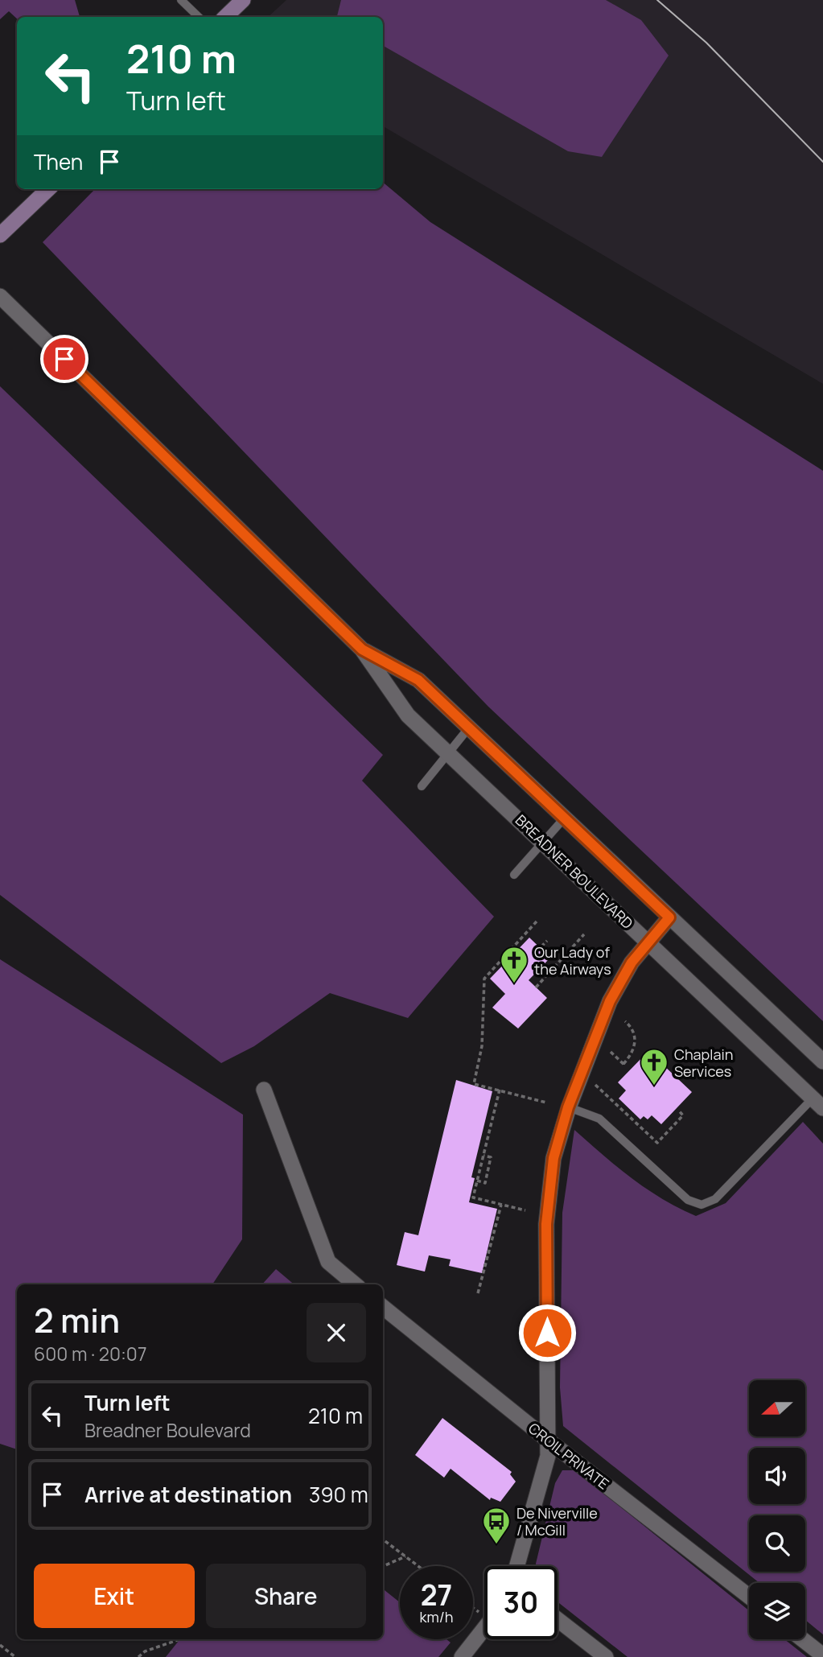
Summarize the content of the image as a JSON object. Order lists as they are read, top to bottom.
{
  "streets": {
    "street": ["BREADNER BOULEVARD", "CROIL PRIVATE"]
  },
  "places": {
    "church": ["Our Lady of the Airways", "Chaplain Services"],
    "bus stop": ["De Niverville / McGill"]
  },
  "north": "left",
  "page": {
    "turn": ["210 m", "Turn left"],
    "then": "Then",
    "heading": ["2 min", "600 m · 20:07"],
    "list": [
      {
        "name": "Turn left",
        "note": "Breadner Boulevard",
        "value": "210 m"
      },
      {
        "name": "Arrive at destination",
        "value": "390 m"
      }
    ],
    "buttons": ["Exit", "Share"],
    "speed": "27 km/h",
    "limit": "30"
  }
}
